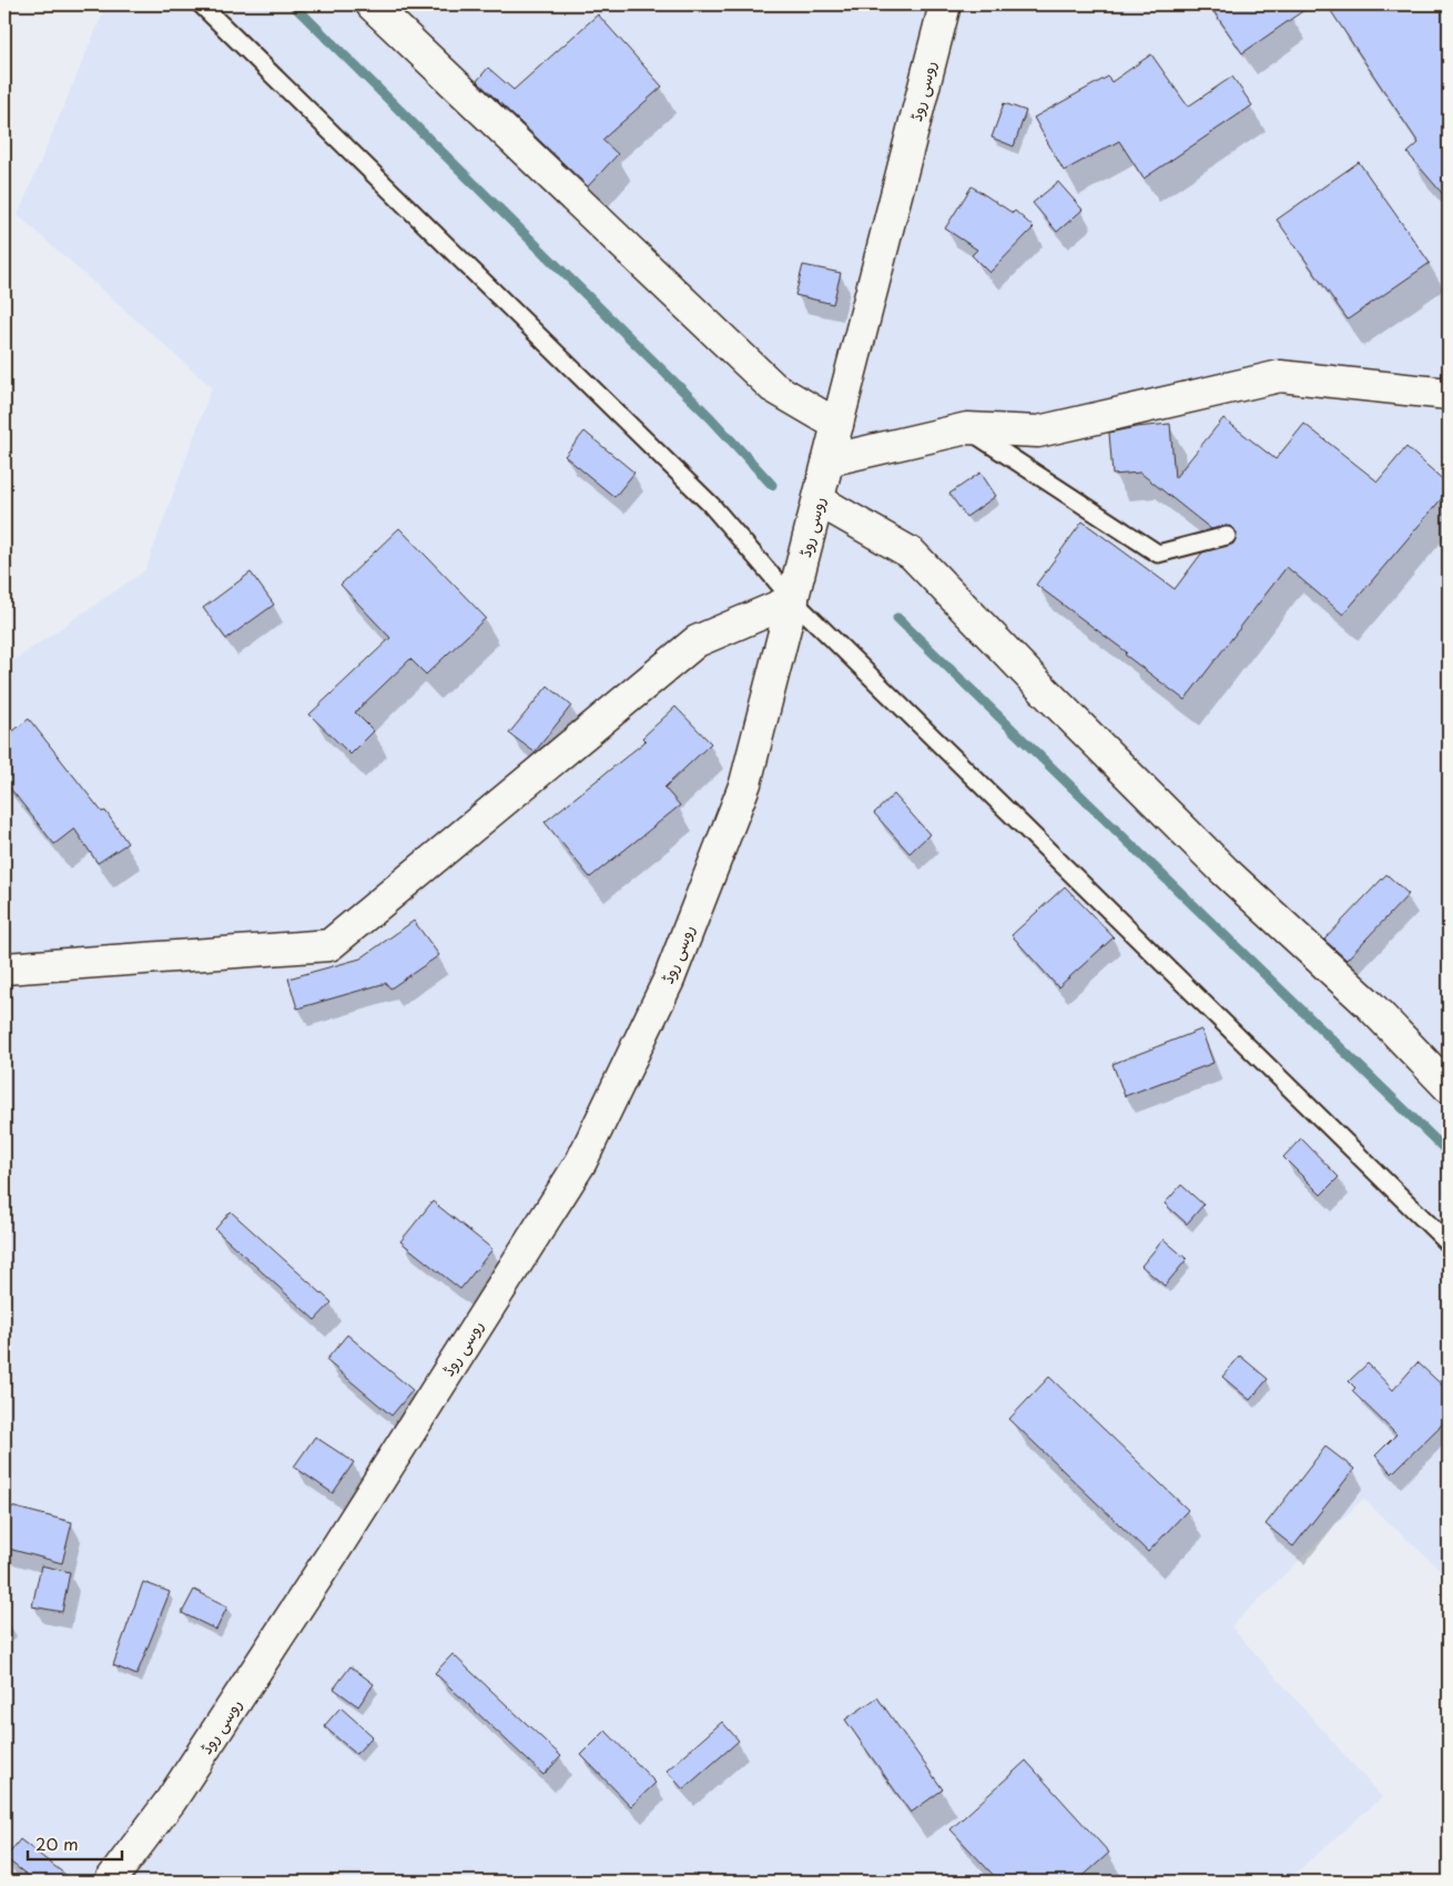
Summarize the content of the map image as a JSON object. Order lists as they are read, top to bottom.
{
  "streets": {
    "street": ["روسی روڈ"]
  },
  "scale_bar": "20 m"
}
